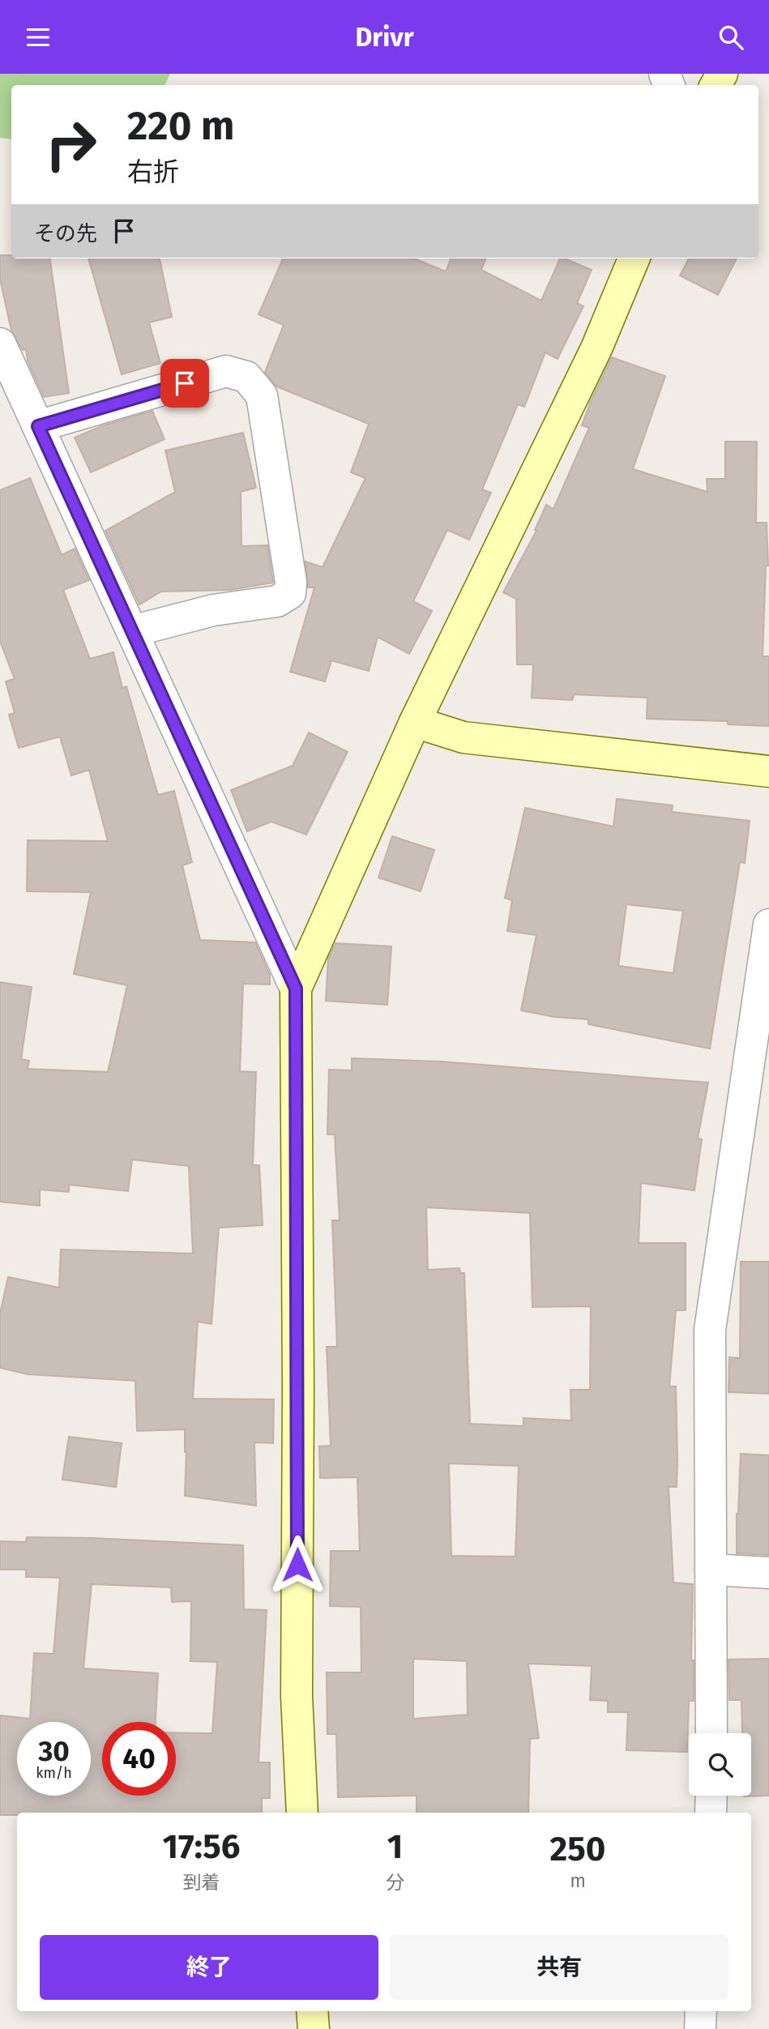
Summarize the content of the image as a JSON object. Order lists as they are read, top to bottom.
{
  "page": {
    "header": "Drivr",
    "turn": ["220 m", "右折"],
    "then": "その先",
    "speed": "30 km/h",
    "limit": "40",
    "eta": [
      "17:56",
      "到着",
      "1",
      "分",
      "250",
      "m"
    ],
    "buttons": ["終了", "共有"]
  }
}
